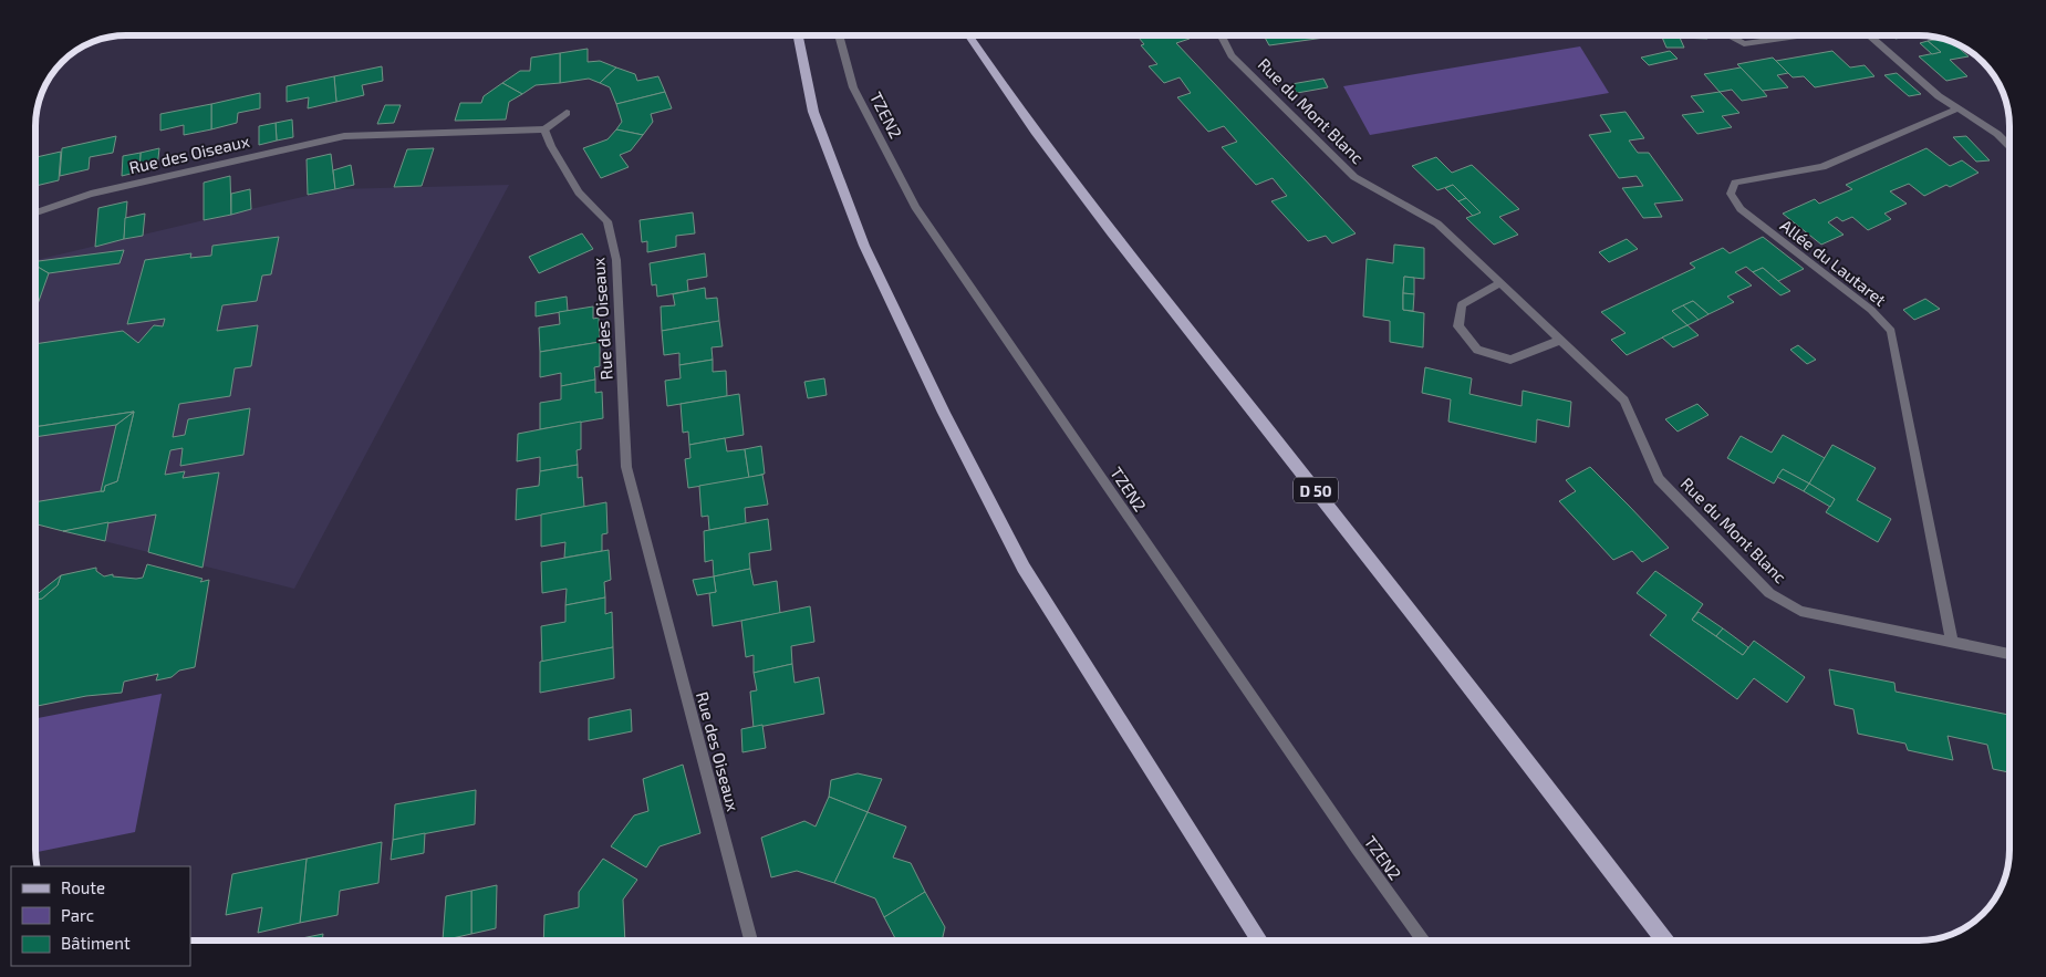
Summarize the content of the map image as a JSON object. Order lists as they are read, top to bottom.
{
  "streets": {
    "main road": ["D 50"],
    "street": [
      "Rue du Mont Blanc",
      "TZEN2",
      "Rue des Oiseaux",
      "Allée du Lautaret"
    ]
  },
  "crossings": [
    ["Rue du Mont Blanc", "Allée du Lautaret"]
  ],
  "legend": ["Route", "Parc", "Bâtiment"]
}
